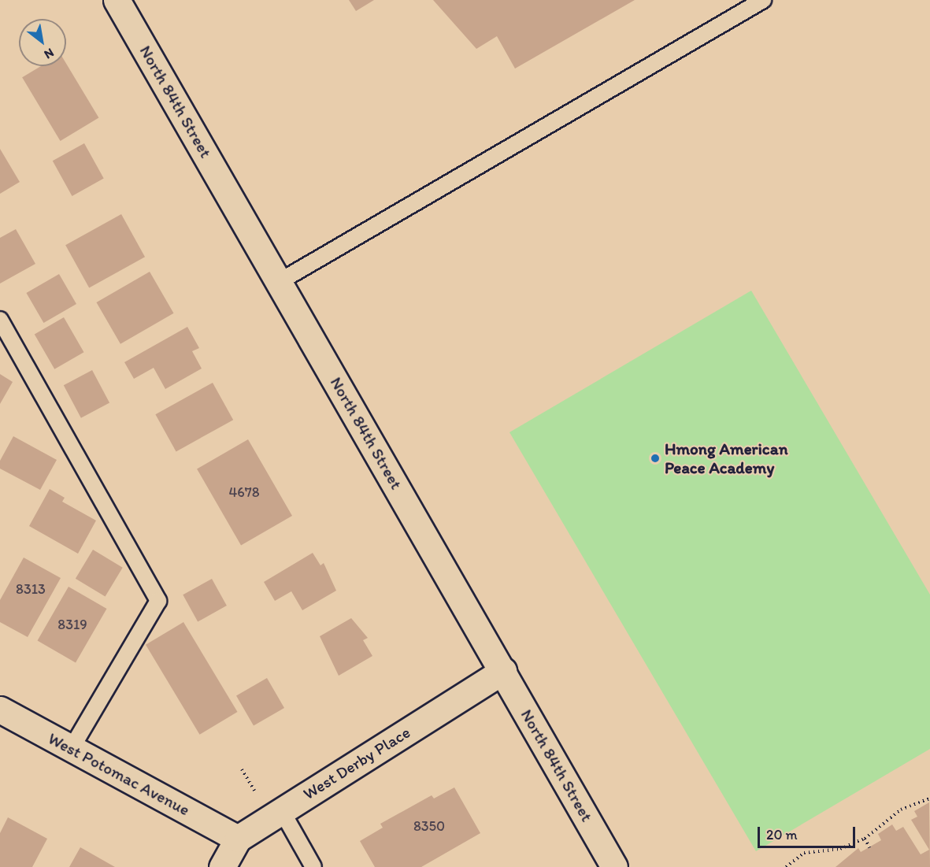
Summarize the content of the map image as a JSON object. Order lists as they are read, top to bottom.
{
  "streets": {
    "street": ["North 84th Street", "West Derby Place", "West Potomac Avenue"]
  },
  "crossings": [
    ["North 84th Street", "West Derby Place"],
    ["West Derby Place", "West Potomac Avenue"]
  ],
  "places": ["Hmong American Peace Academy"],
  "house_numbers": [
    "4678",
    "8313",
    "8319",
    "8350"
  ],
  "scale_bar": "20 m",
  "north": "bottom right"
}
